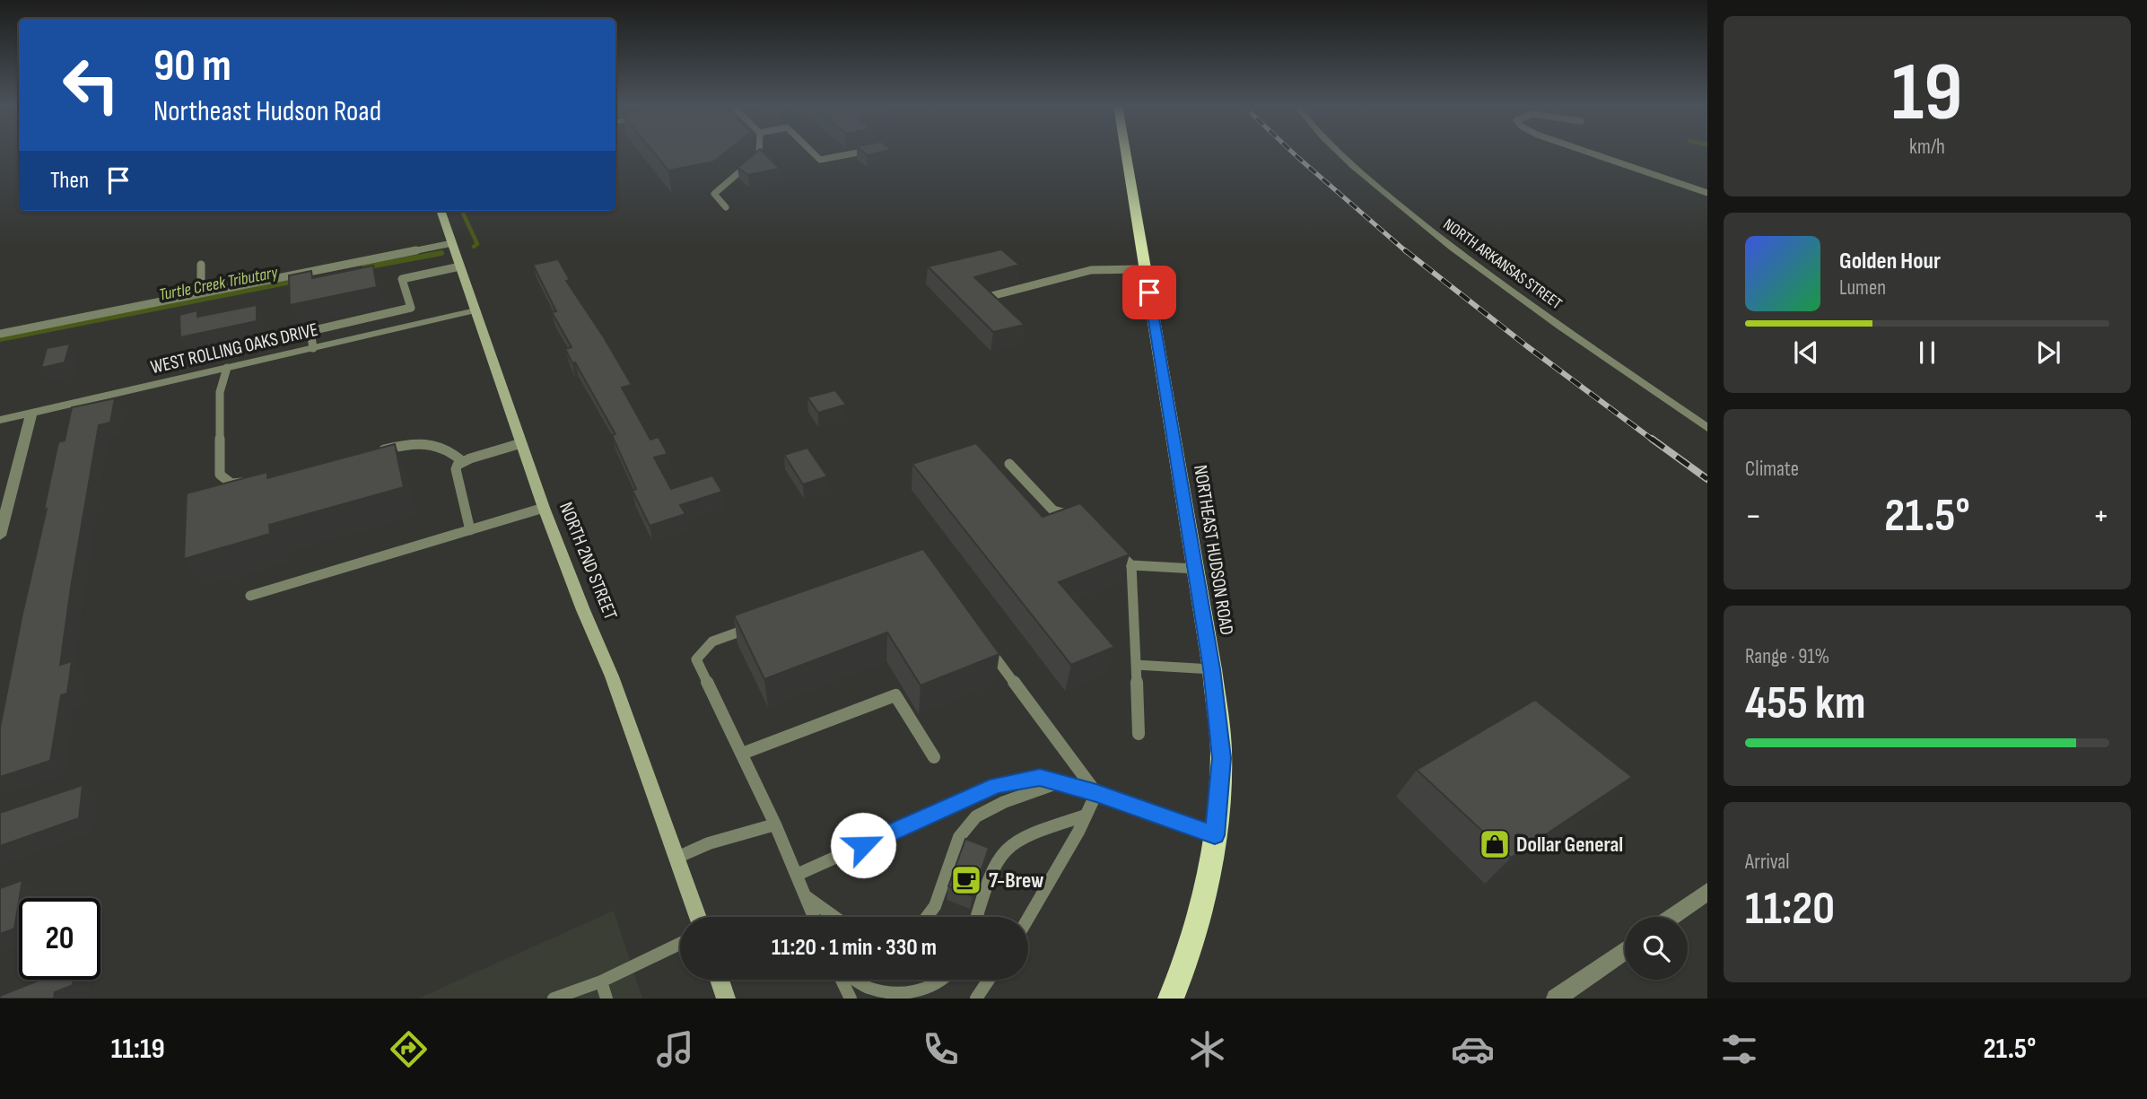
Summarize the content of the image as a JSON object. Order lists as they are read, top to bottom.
{
  "streets": {
    "highway": ["NORTHEAST HUDSON ROAD"],
    "main road": ["NORTH 2ND STREET"],
    "street": ["NORTH ARKANSAS STREET", "WEST ROLLING OAKS DRIVE"]
  },
  "crossings": [
    ["WEST ROLLING OAKS DRIVE", "NORTH 2ND STREET"]
  ],
  "water": ["Turtle Creek Tributary"],
  "places": {
    "shop": ["Dollar General"],
    "cafe": ["7-Brew"]
  },
  "page": {
    "tile": [
      ["19", "km/h"],
      "Climate",
      ["Range · 91%", "455 km"],
      ["Arrival", "11:20"]
    ],
    "turn": ["90 m", "Northeast Hudson Road"],
    "then": "Then",
    "song": ["Golden Hour", "Lumen"],
    "heat": ["−", "21.5°", "+"],
    "limit": "20",
    "trip": "11:20 · 1 min · 330 m",
    "tabs": ["11:19", "21.5°"]
  }
}
